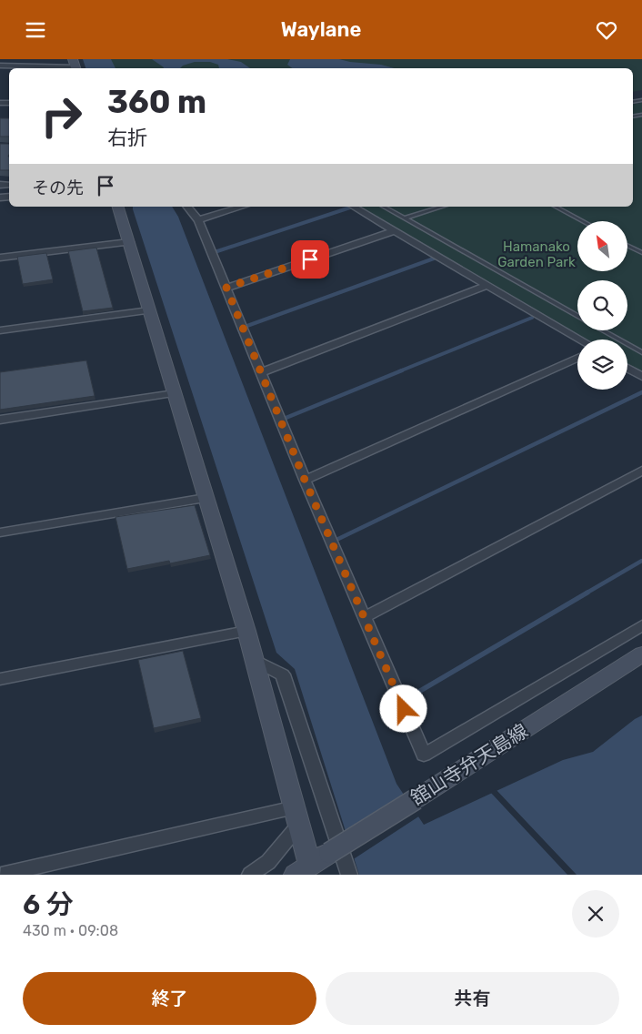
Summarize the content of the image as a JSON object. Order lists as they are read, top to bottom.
{
  "streets": {
    "street": ["舘山寺弁天島線"]
  },
  "parks": ["Hamanako Garden Park"],
  "north": "top left",
  "page": {
    "header": "Waylane",
    "turn": ["360 m", "右折"],
    "then": "その先",
    "heading": ["6 分", "430 m · 09:08"],
    "buttons": ["終了", "共有"]
  }
}
